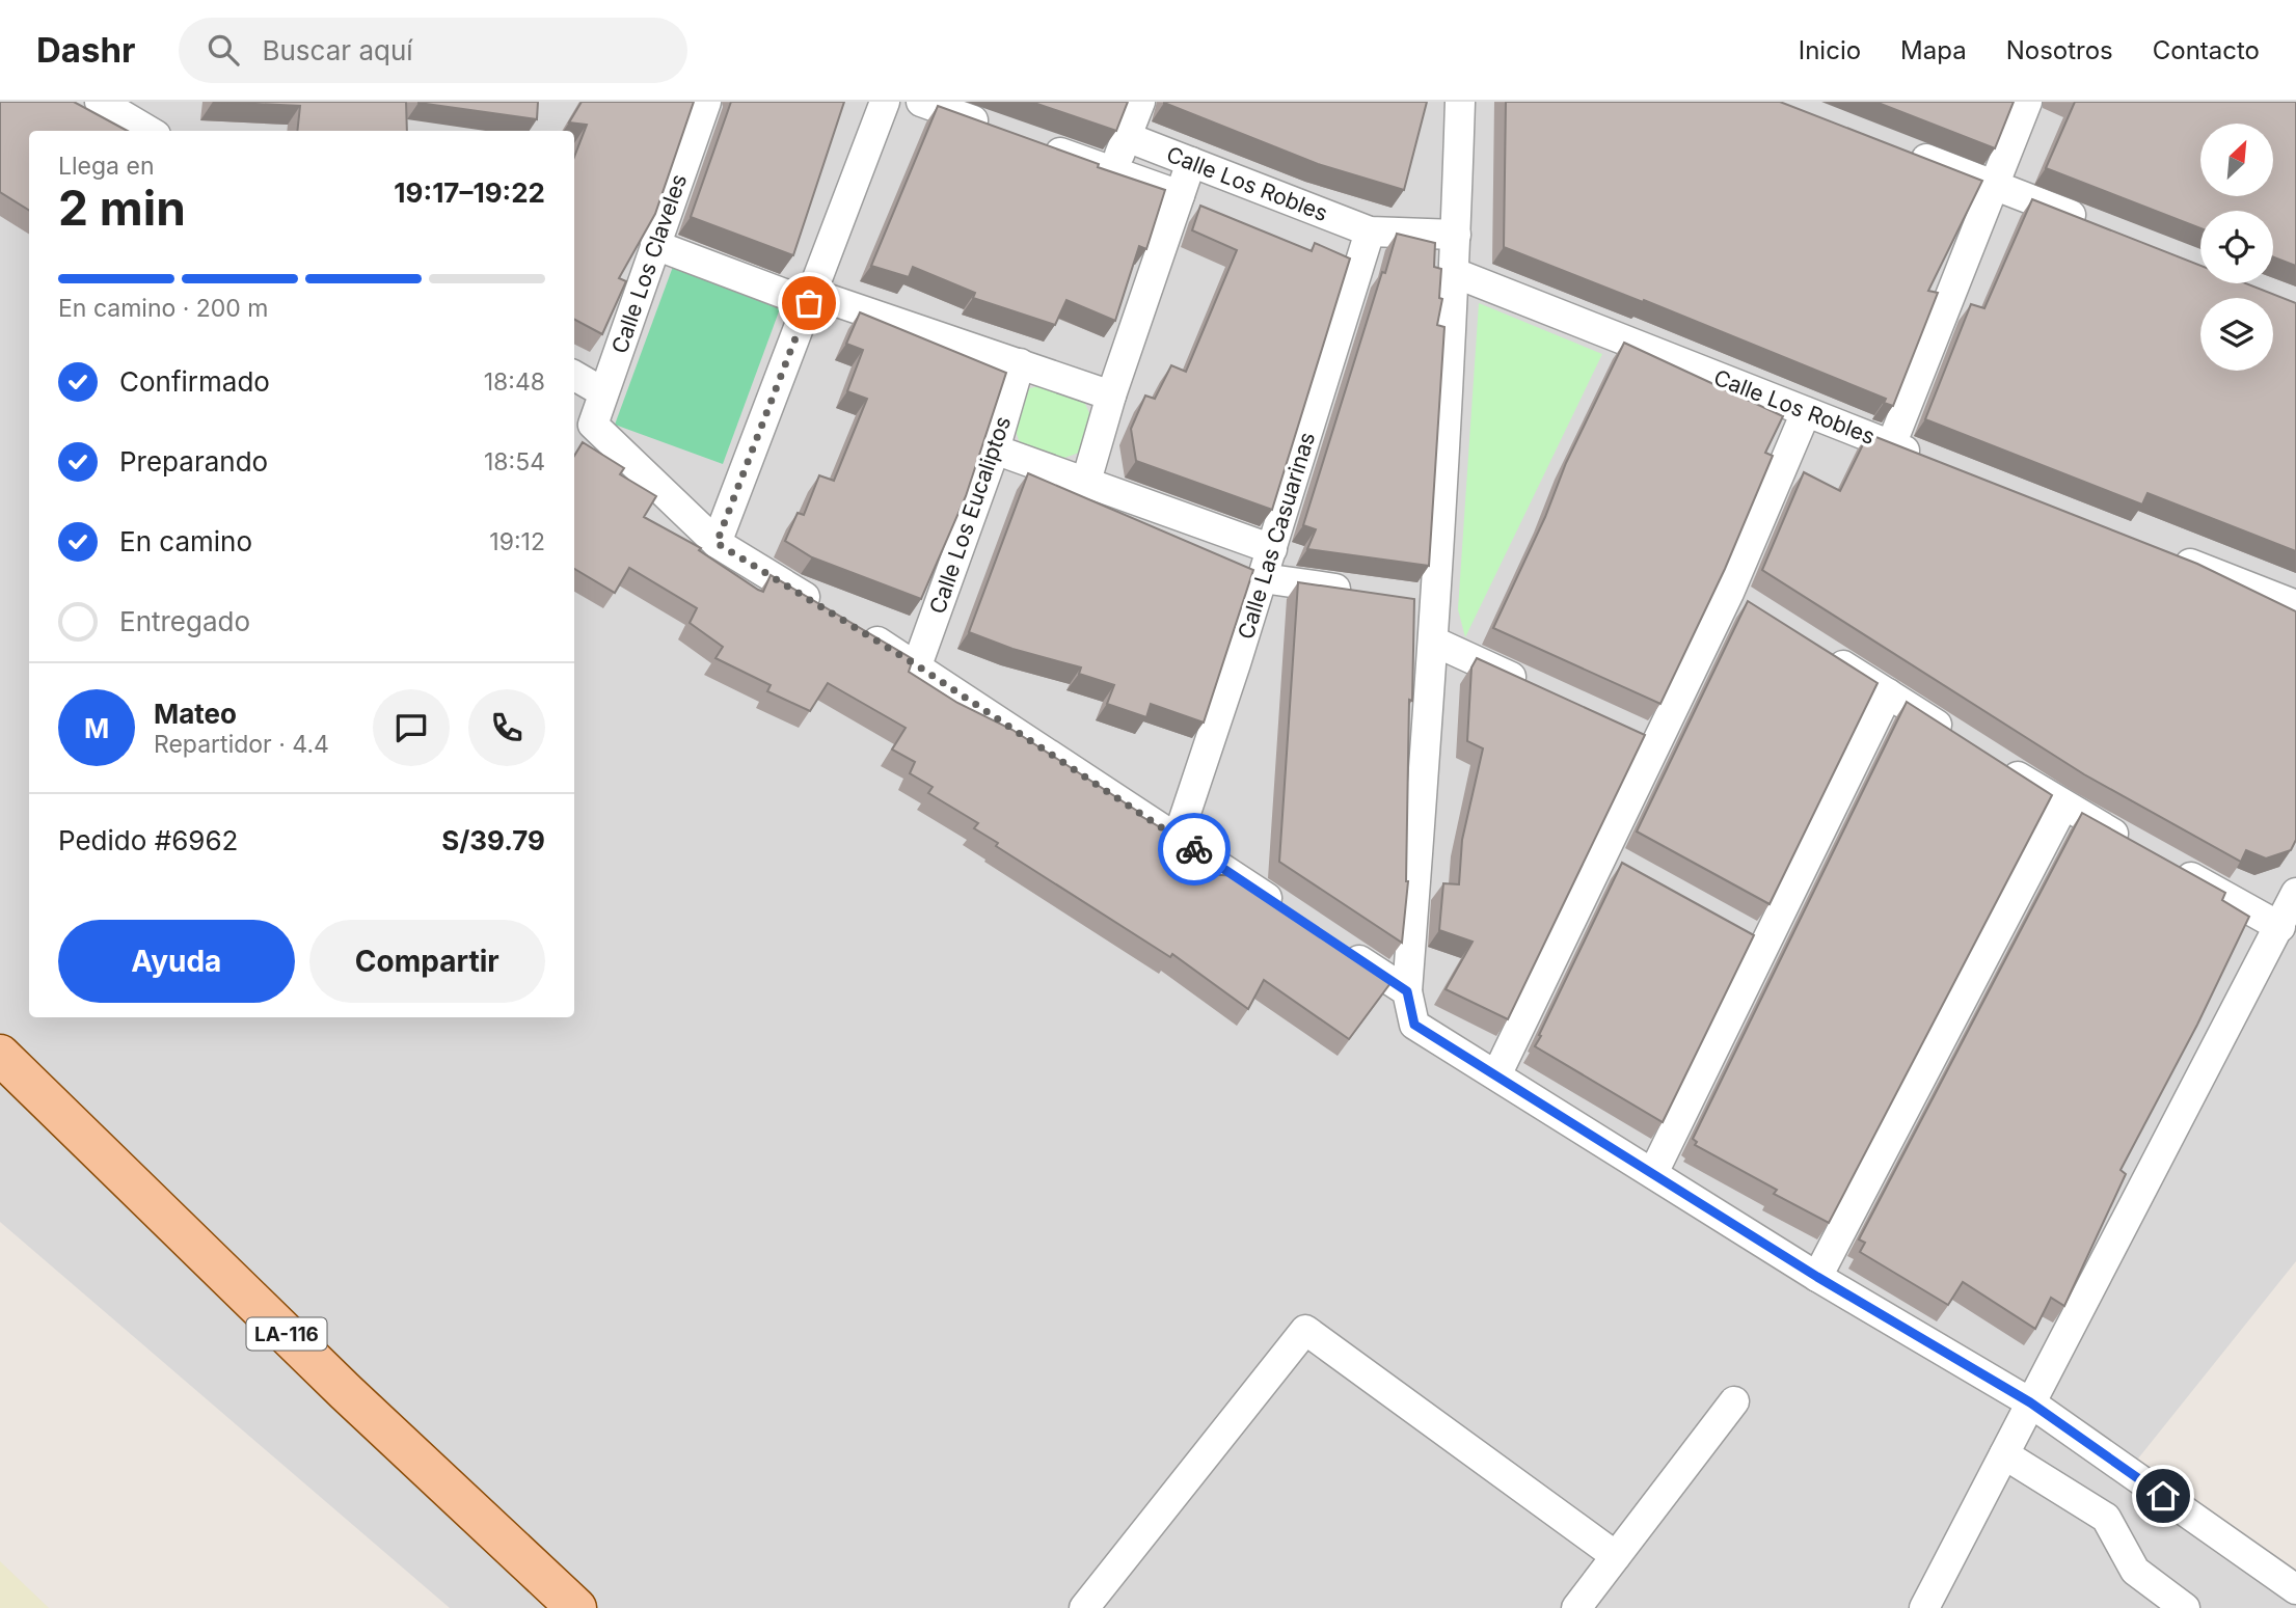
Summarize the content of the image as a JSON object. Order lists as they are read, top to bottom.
{
  "streets": {
    "main road": ["LA-116"],
    "street": [
      "Calle Los Robles",
      "Calle Los Claveles",
      "Calle Los Eucaliptos",
      "Calle Las Casuarinas"
    ]
  },
  "crossings": [
    ["Calle Los Robles", "Calle Las Casuarinas"]
  ],
  "north": "top right",
  "page": {
    "header": "Dashr",
    "search": "Buscar aquí",
    "nav": [
      "Inicio",
      "Mapa",
      "Nosotros",
      "Contacto"
    ],
    "heading": ["2 min", "Llega en", "19:17–19:22"],
    "panel": [
      "Mateo",
      "Repartidor · 4.4",
      "Pedido #6962",
      "S/39.79"
    ],
    "bar": "En camino · 200 m",
    "list": [
      ["Confirmado", "18:48"],
      ["Preparando", "18:54"],
      ["En camino", "19:12"],
      "Entregado"
    ],
    "round": "M",
    "buttons": ["Ayuda", "Compartir"]
  }
}
